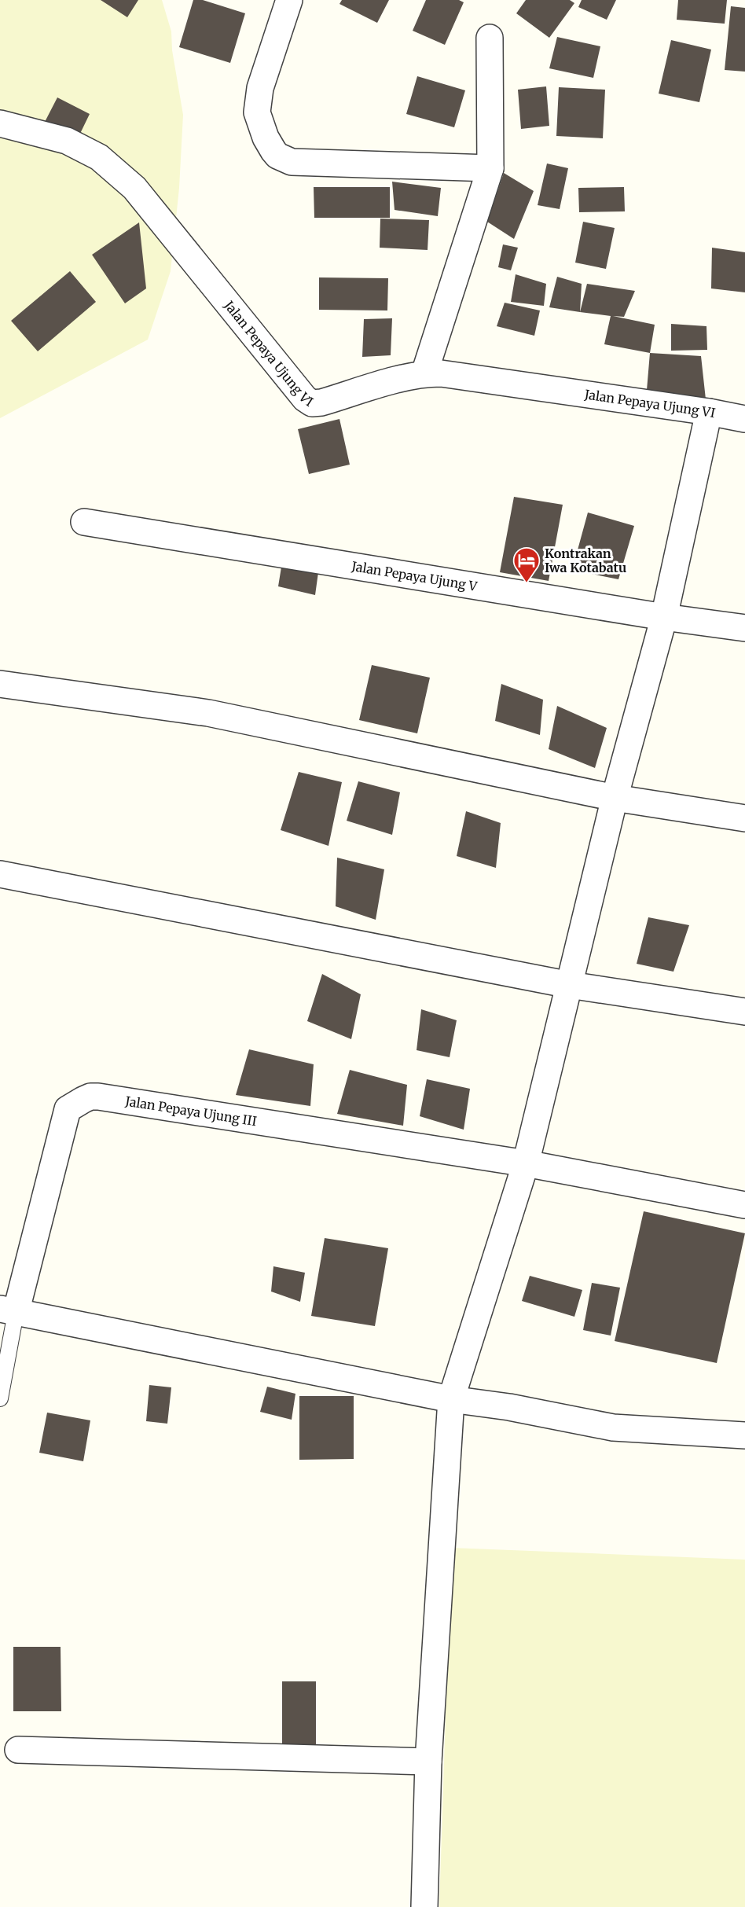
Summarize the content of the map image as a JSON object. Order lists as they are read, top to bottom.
{
  "streets": {
    "street": ["Jalan Pepaya Ujung VI", "Jalan Pepaya Ujung V", "Jalan Pepaya Ujung III"]
  },
  "places": {
    "hotel": ["Kontrakan Iwa Kotabatu"]
  }
}
